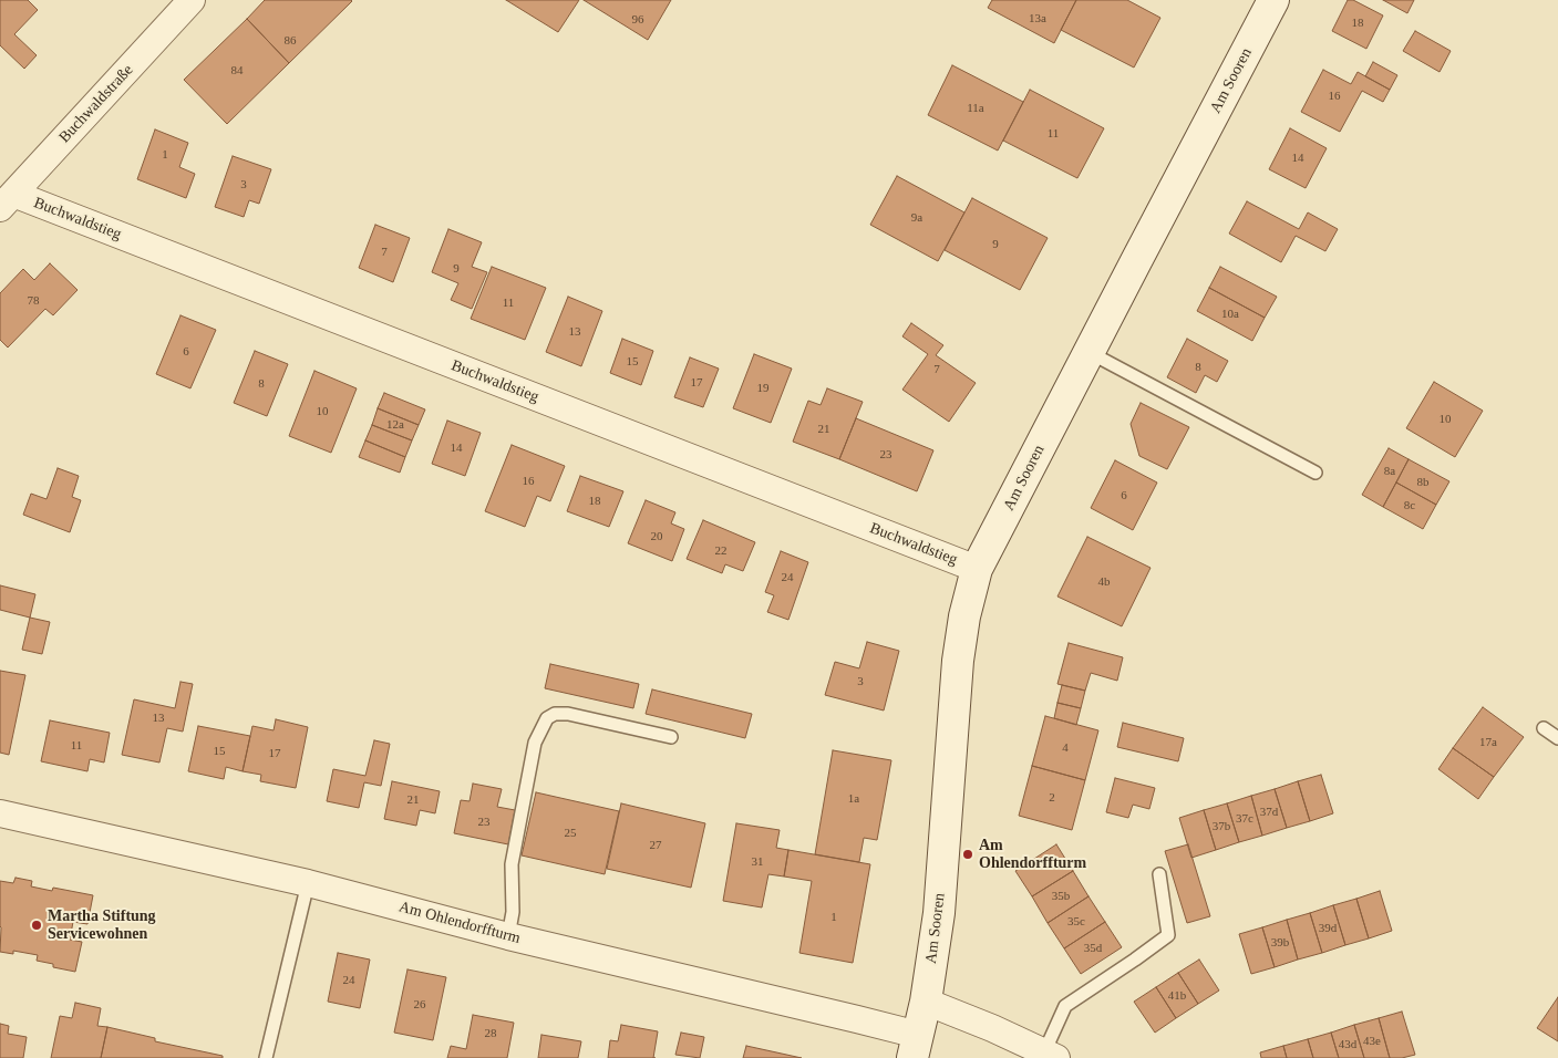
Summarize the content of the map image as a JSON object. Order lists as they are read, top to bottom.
{
  "streets": {
    "street": [
      "Am Sooren",
      "Buchwaldstraße",
      "Buchwaldstieg",
      "Am Ohlendorffturm"
    ]
  },
  "crossings": [
    ["Am Sooren", "Buchwaldstieg"],
    ["Am Sooren", "Am Ohlendorffturm"],
    ["Buchwaldstraße", "Buchwaldstieg"]
  ],
  "places": ["Am Ohlendorffturm", "Martha Stiftung Servicewohnen"],
  "house_numbers": [
    "13a",
    "96",
    "18",
    "86",
    "84",
    "16",
    "11a",
    "11",
    "1",
    "14",
    "3",
    "9a",
    "9",
    "7",
    "9",
    "78",
    "11",
    "10a",
    "13",
    "6",
    "15",
    "8",
    "7",
    "17",
    "8",
    "19",
    "10",
    "10",
    "12a",
    "21",
    "14",
    "23",
    "8a",
    "16",
    "8b",
    "6",
    "18",
    "8c",
    "20",
    "22",
    "24",
    "4b",
    "3",
    "13",
    "17a",
    "11",
    "4",
    "15",
    "17",
    "2",
    "1a",
    "21",
    "37d",
    "37c",
    "23",
    "37b",
    "25",
    "27",
    "31",
    "35b",
    "1",
    "35c",
    "39d",
    "39b",
    "35d",
    "24",
    "41b",
    "26",
    "28",
    "43e",
    "43d"
  ]
}
